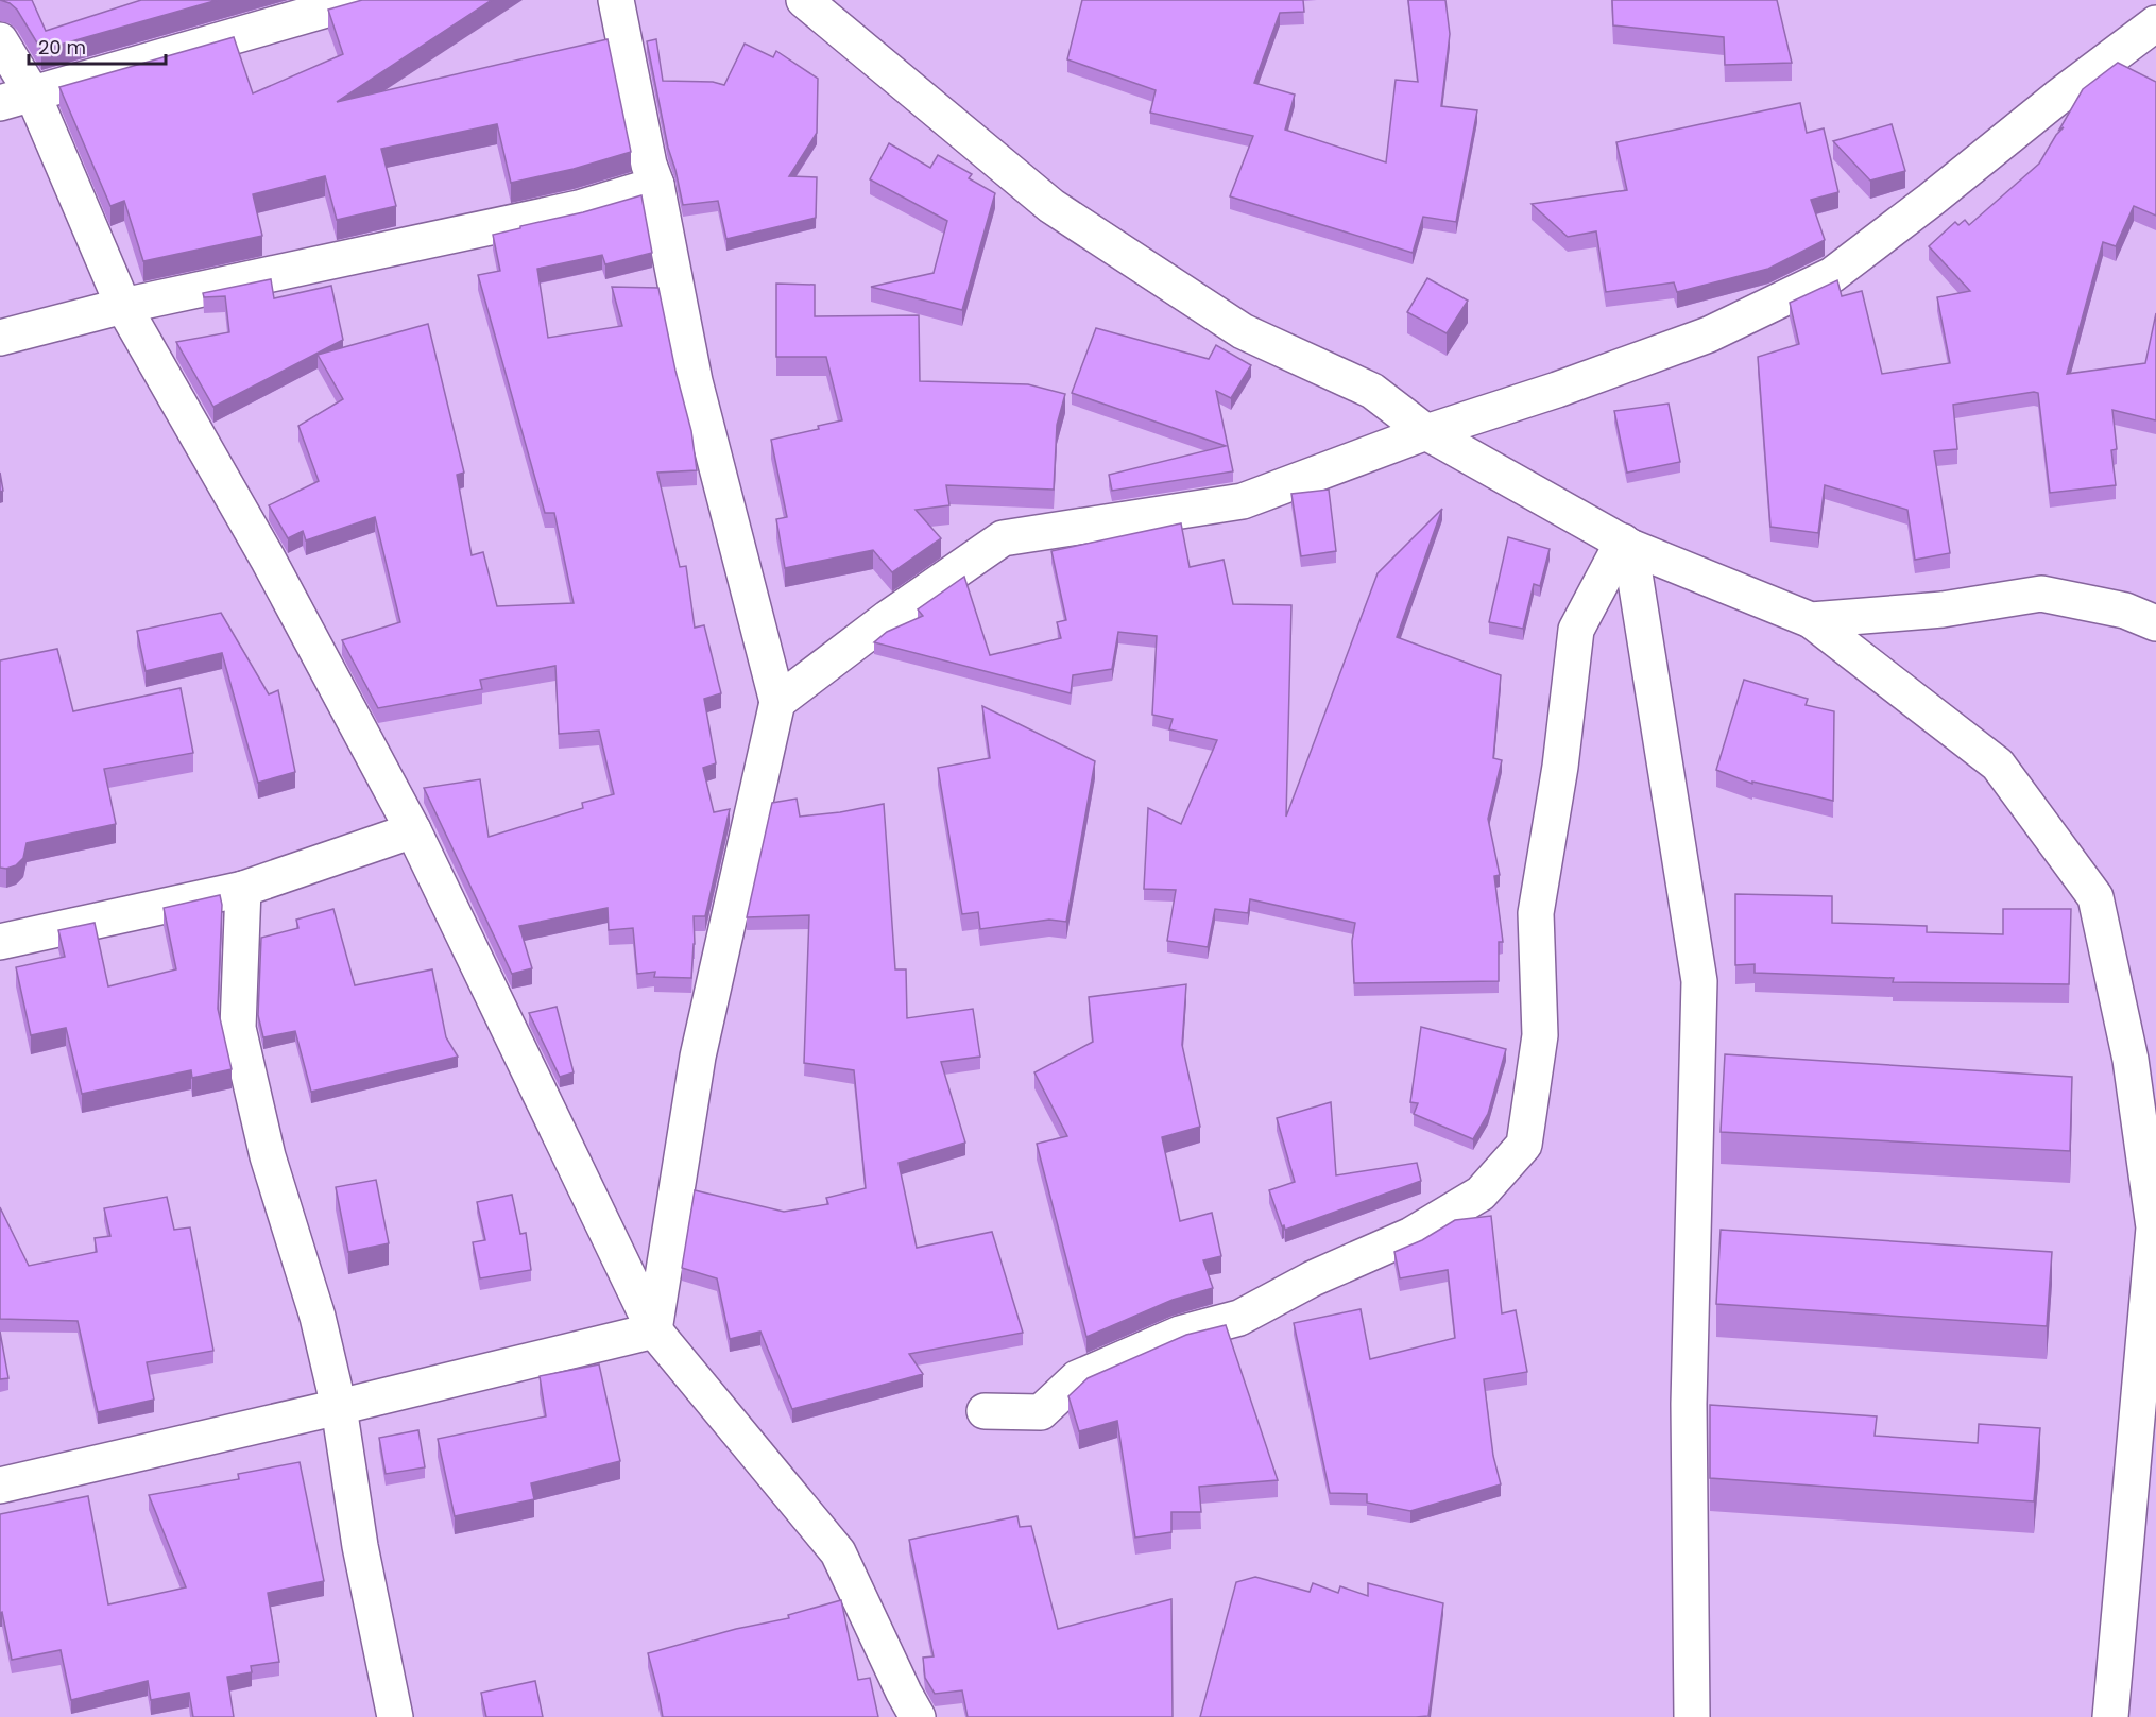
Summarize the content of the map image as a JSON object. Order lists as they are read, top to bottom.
{
  "scale_bar": "20 m"
}
